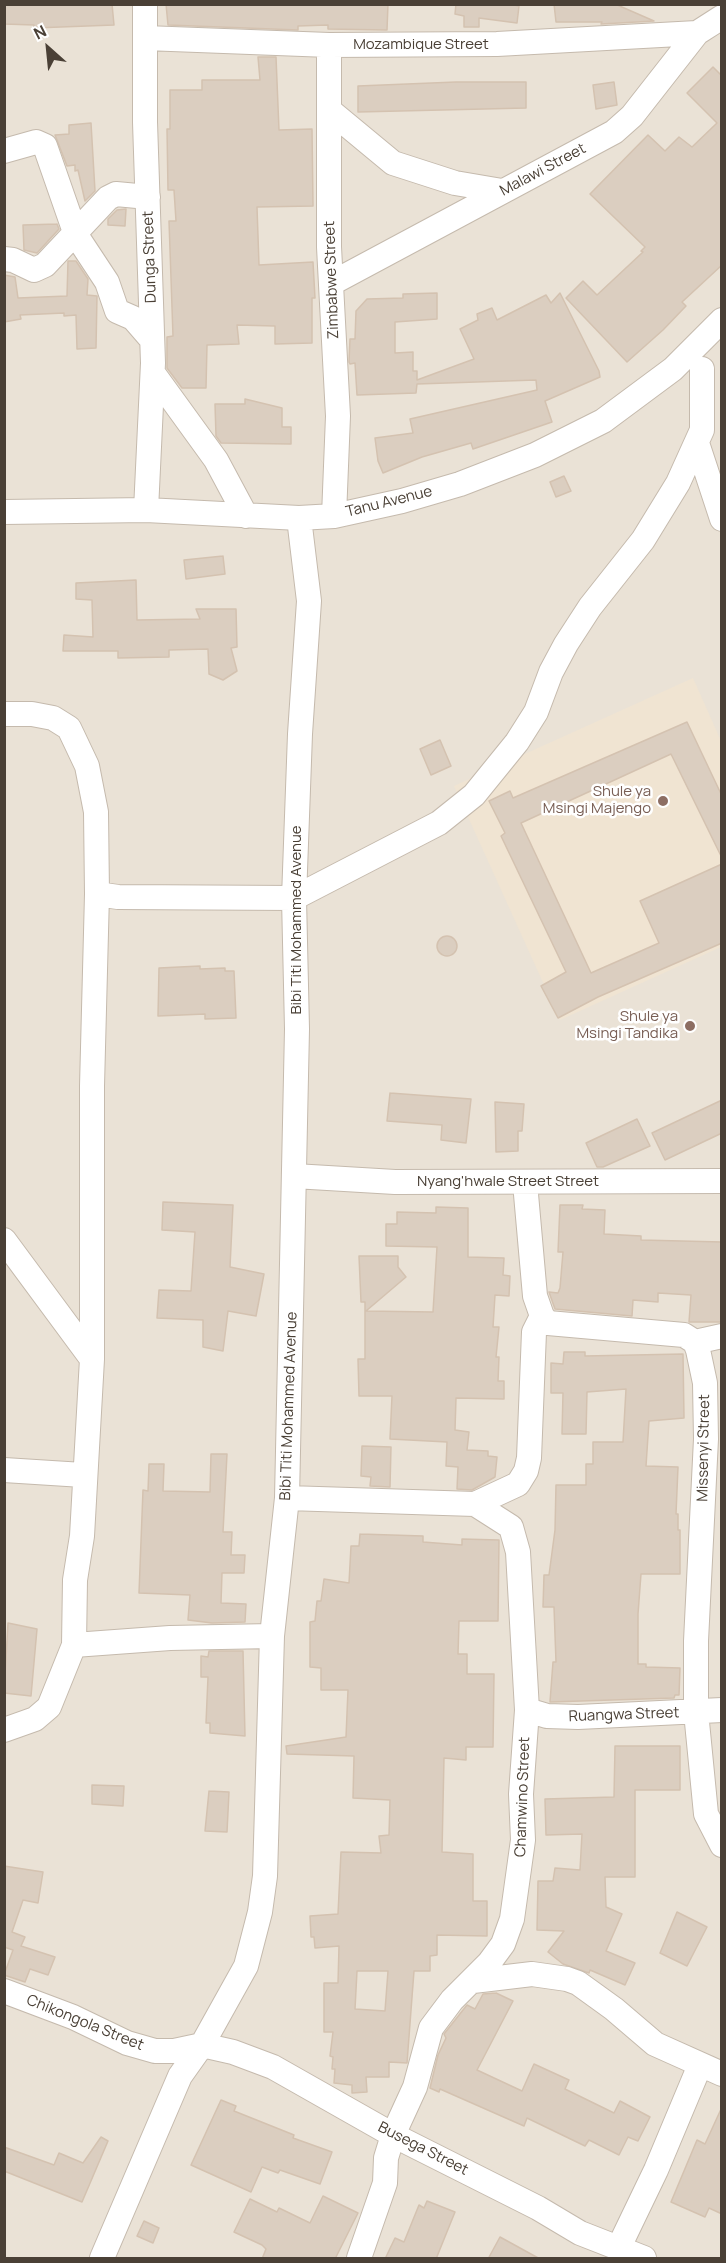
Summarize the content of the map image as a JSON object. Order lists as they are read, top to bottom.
{
  "streets": {
    "street": [
      "Mozambique Street",
      "Malawi Street",
      "Dunga Street",
      "Zimbabwe Street",
      "Tanu Avenue",
      "Bibi Titi Mohammed Avenue",
      "Nyang'hwale Street Street",
      "Missenyi Street",
      "Ruangwa Street",
      "Chamwino Street",
      "Chikongola Street",
      "Busega Street"
    ]
  },
  "crossings": [
    ["Mozambique Street", "Malawi Street"],
    ["Mozambique Street", "Dunga Street"],
    ["Mozambique Street", "Zimbabwe Street"],
    ["Malawi Street", "Zimbabwe Street"],
    ["Dunga Street", "Tanu Avenue"],
    ["Zimbabwe Street", "Tanu Avenue"],
    ["Tanu Avenue", "Bibi Titi Mohammed Avenue"],
    ["Bibi Titi Mohammed Avenue", "Nyang'hwale Street Street"],
    ["Bibi Titi Mohammed Avenue", "Chikongola Street"],
    ["Bibi Titi Mohammed Avenue", "Busega Street"],
    ["Missenyi Street", "Ruangwa Street"],
    ["Ruangwa Street", "Chamwino Street"],
    ["Chamwino Street", "Busega Street"],
    ["Chikongola Street", "Busega Street"]
  ],
  "places": ["Shule ya Msingi Majengo", "Shule ya Msingi Tandika"],
  "north": "top left"
}
